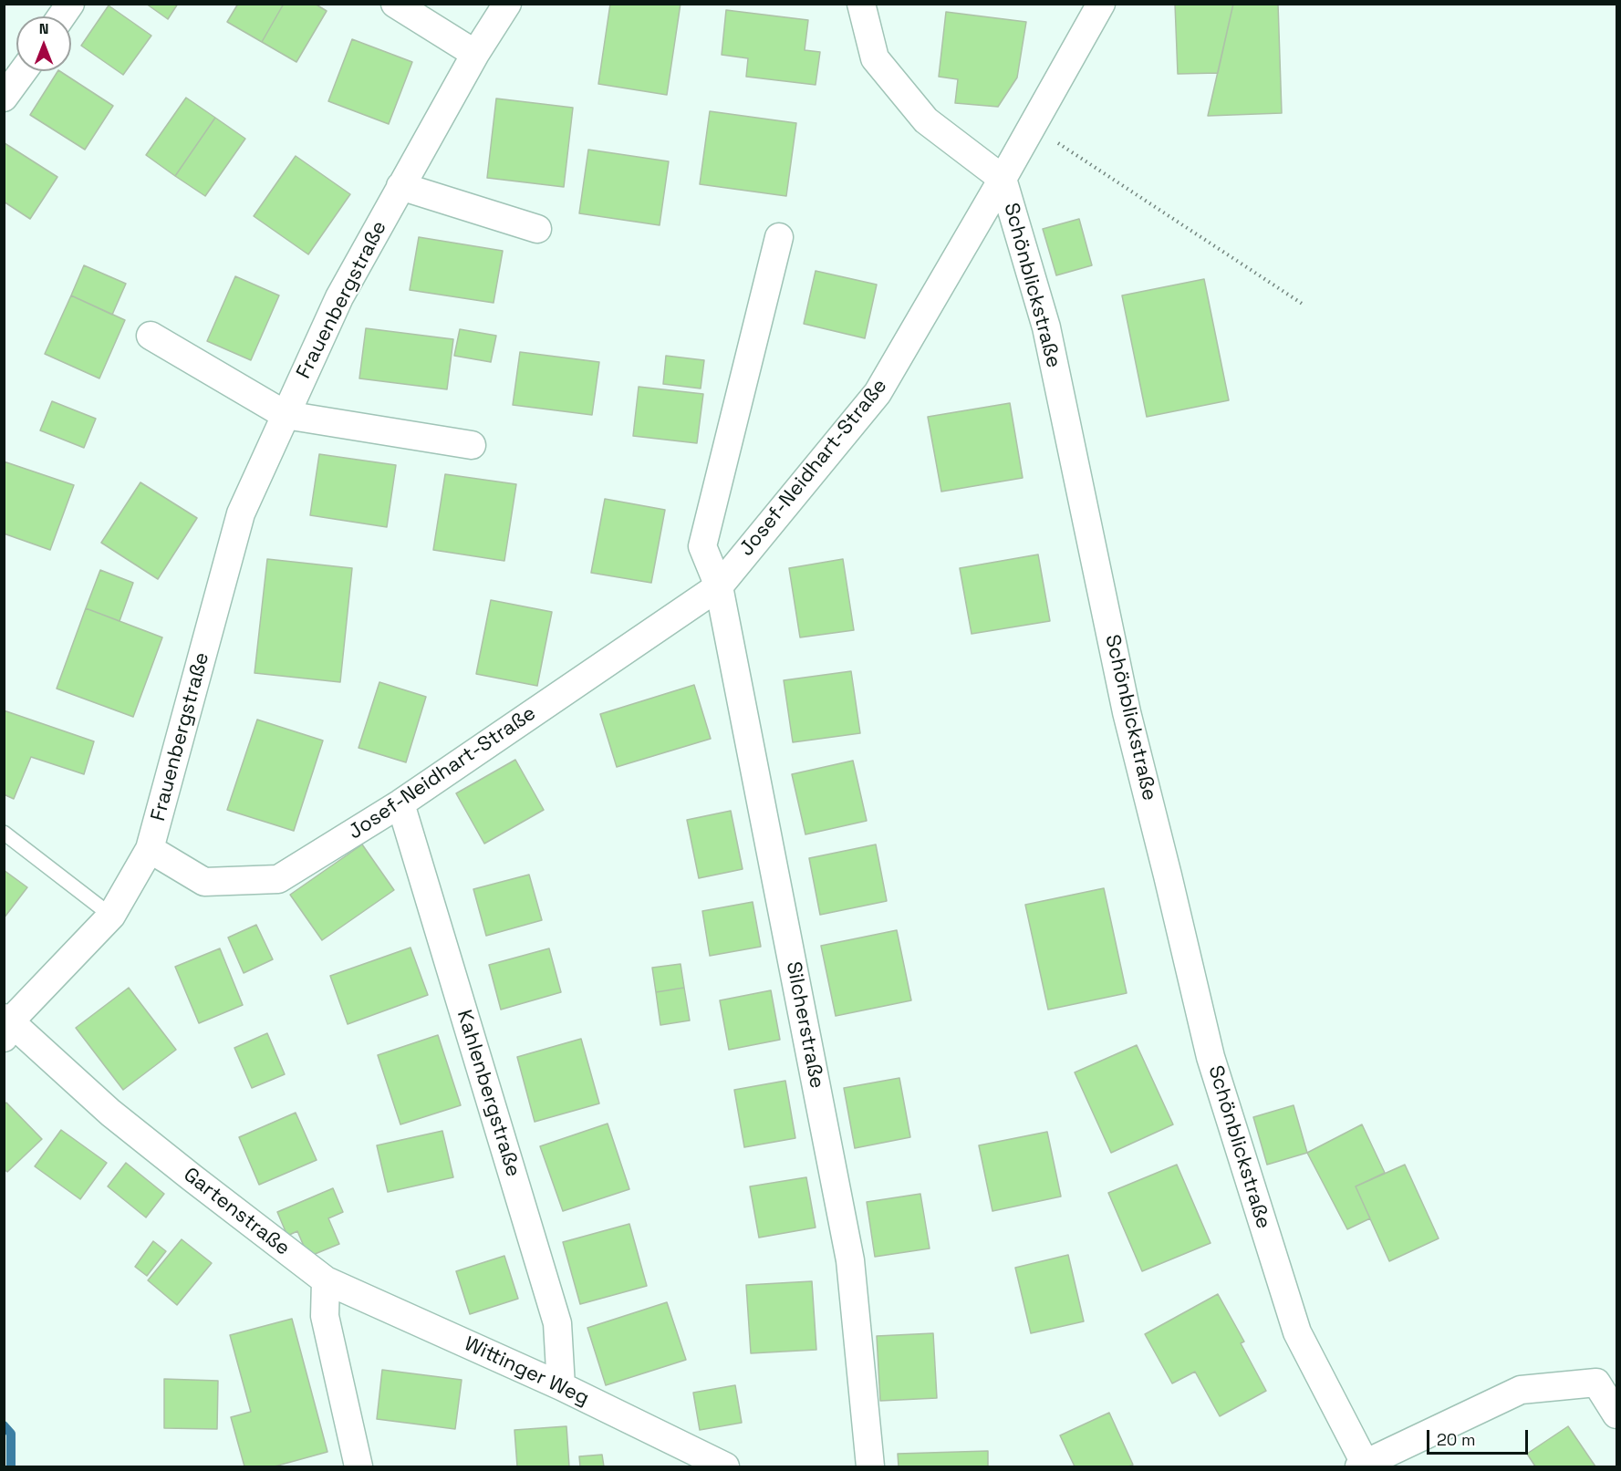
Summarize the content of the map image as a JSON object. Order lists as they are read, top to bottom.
{
  "streets": {
    "street": [
      "Schönblickstraße",
      "Frauenbergstraße",
      "Josef-Neidhart-Straße",
      "Silcherstraße",
      "Kahlenbergstraße",
      "Gartenstraße",
      "Wittinger Weg"
    ]
  },
  "crossings": [
    ["Schönblickstraße", "Josef-Neidhart-Straße"],
    ["Frauenbergstraße", "Josef-Neidhart-Straße"],
    ["Frauenbergstraße", "Gartenstraße"],
    ["Josef-Neidhart-Straße", "Silcherstraße"],
    ["Josef-Neidhart-Straße", "Kahlenbergstraße"],
    ["Kahlenbergstraße", "Wittinger Weg"],
    ["Gartenstraße", "Wittinger Weg"]
  ],
  "scale_bar": "20 m",
  "north": "top"
}
